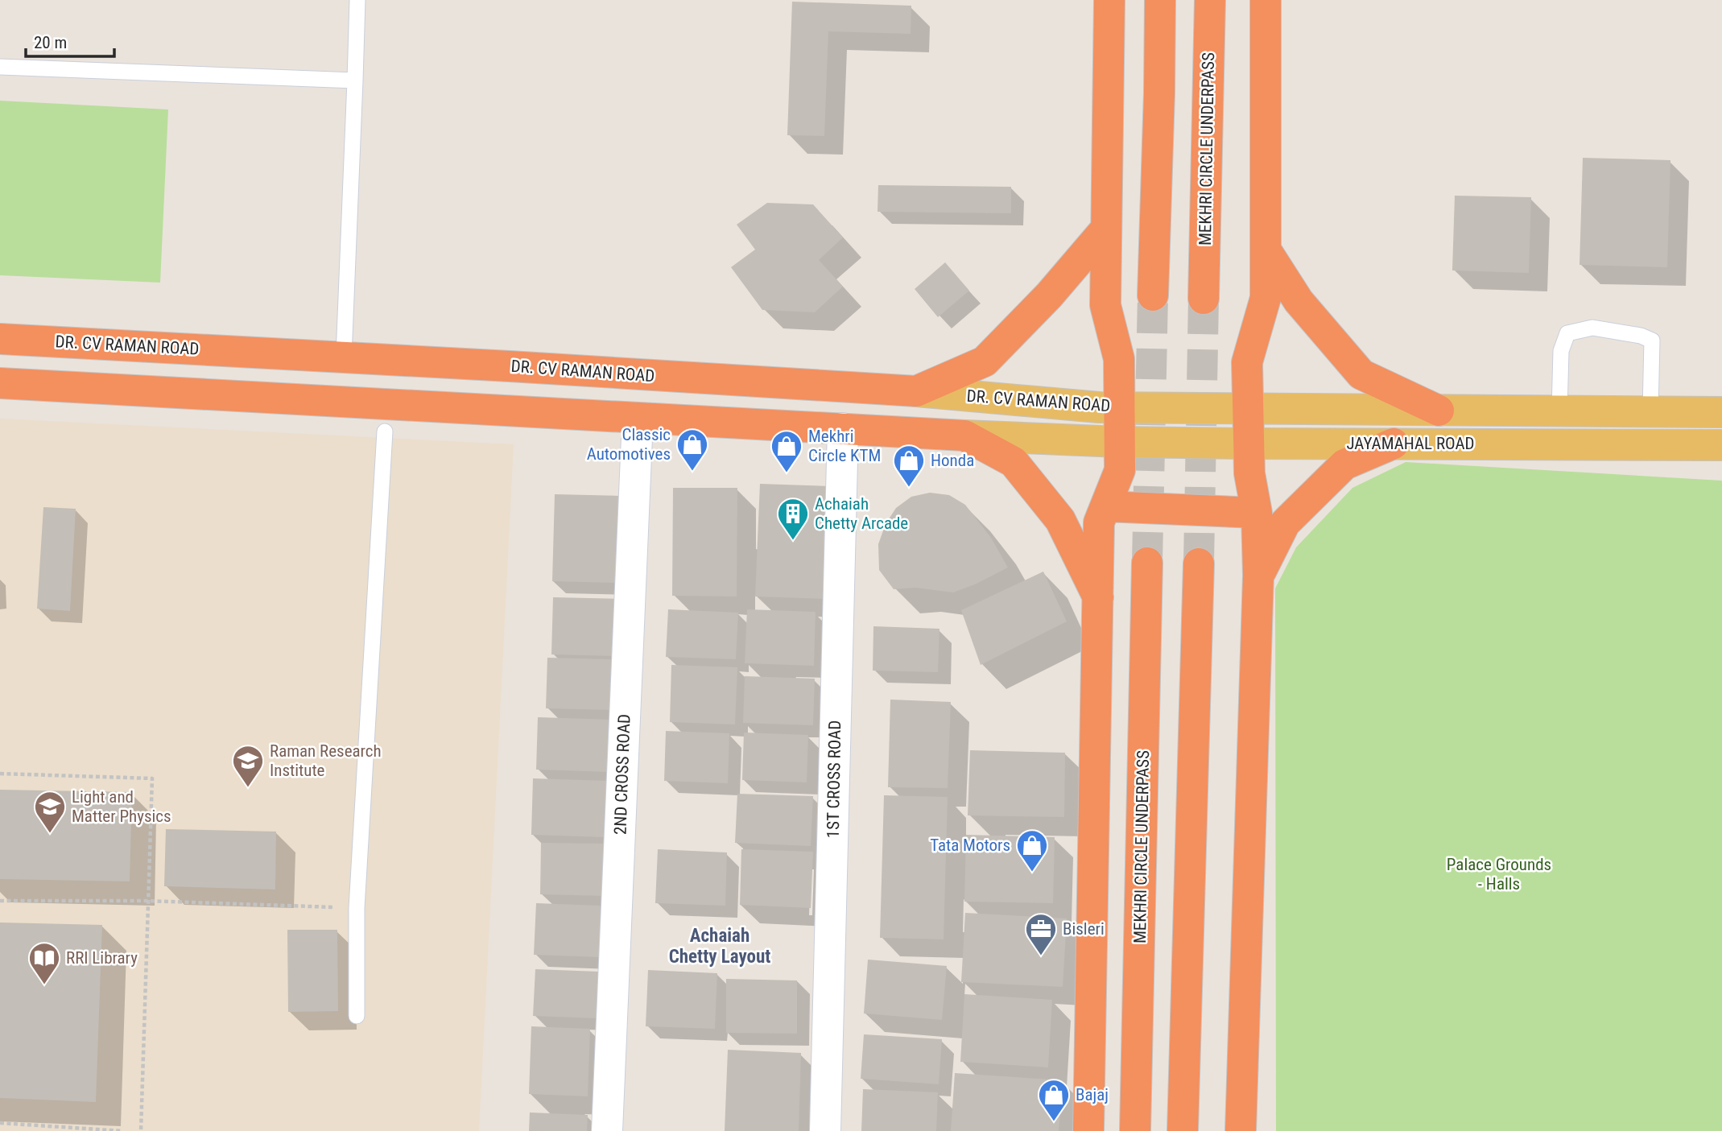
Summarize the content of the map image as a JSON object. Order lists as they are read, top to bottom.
{
  "streets": {
    "highway": ["MEKHRI CIRCLE UNDERPASS", "DR. CV RAMAN ROAD"],
    "main road": ["JAYAMAHAL ROAD"],
    "street": ["2ND CROSS ROAD", "1ST CROSS ROAD"]
  },
  "crossings": [
    ["DR. CV RAMAN ROAD", "JAYAMAHAL ROAD"]
  ],
  "districts": ["Achaiah Chetty Layout"],
  "parks": ["Palace Grounds - Halls"],
  "places": {
    "shop": [
      "Classic Automotives",
      "Mekhri Circle KTM",
      "Honda",
      "Tata Motors",
      "Bajaj"
    ],
    "building": ["Achaiah Chetty Arcade"],
    "school or university": ["Raman Research Institute", "Light and Matter Physics"],
    "office": ["Bisleri"],
    "library": ["RRI Library"]
  },
  "scale_bar": "20 m"
}
